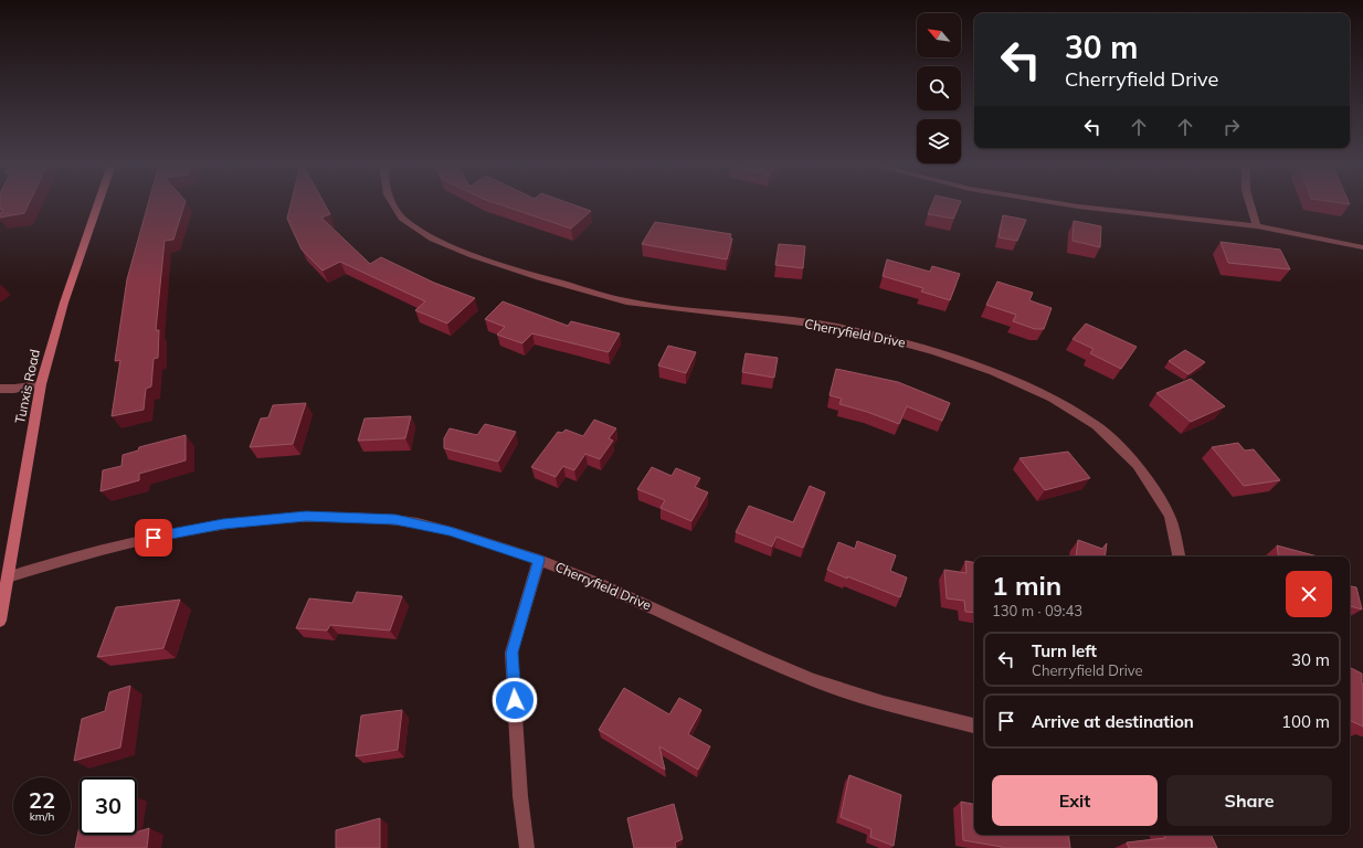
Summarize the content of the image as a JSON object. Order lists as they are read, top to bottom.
{
  "streets": {
    "street": ["Cherryfield Drive", "Tunxis Road"]
  },
  "crossings": [
    ["Cherryfield Drive", "Tunxis Road"]
  ],
  "north": "top left",
  "page": {
    "turn": ["30 m", "Cherryfield Drive"],
    "heading": ["1 min", "130 m · 09:43"],
    "list": [
      {
        "name": "Turn left",
        "note": "Cherryfield Drive",
        "value": "30 m"
      },
      {
        "name": "Arrive at destination",
        "value": "100 m"
      }
    ],
    "buttons": ["Exit", "Share"],
    "speed": "22 km/h",
    "limit": "30"
  }
}
